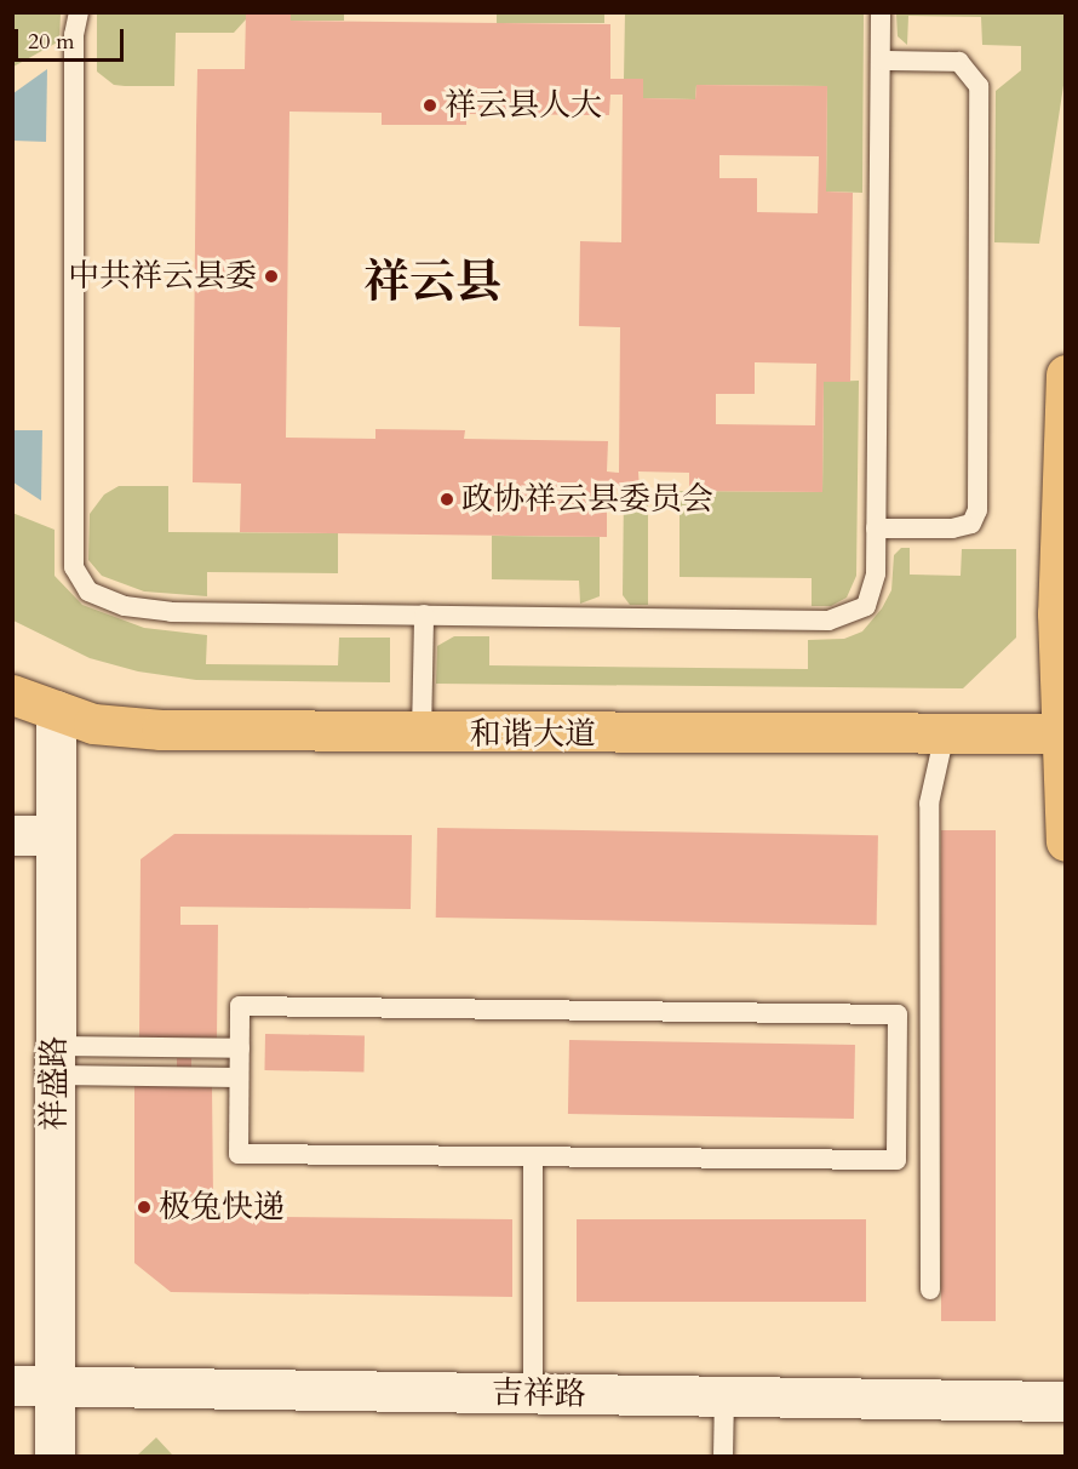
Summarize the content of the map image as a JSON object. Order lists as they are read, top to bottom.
{
  "streets": {
    "main road": ["和谐大道"],
    "street": ["祥盛路", "吉祥路"]
  },
  "crossings": [
    ["和谐大道", "祥盛路"],
    ["祥盛路", "吉祥路"]
  ],
  "districts": ["祥云县"],
  "places": [
    "祥云县人大",
    "中共祥云县委",
    "政协祥云县委员会",
    "极兔快递"
  ],
  "scale_bar": "20 m"
}
